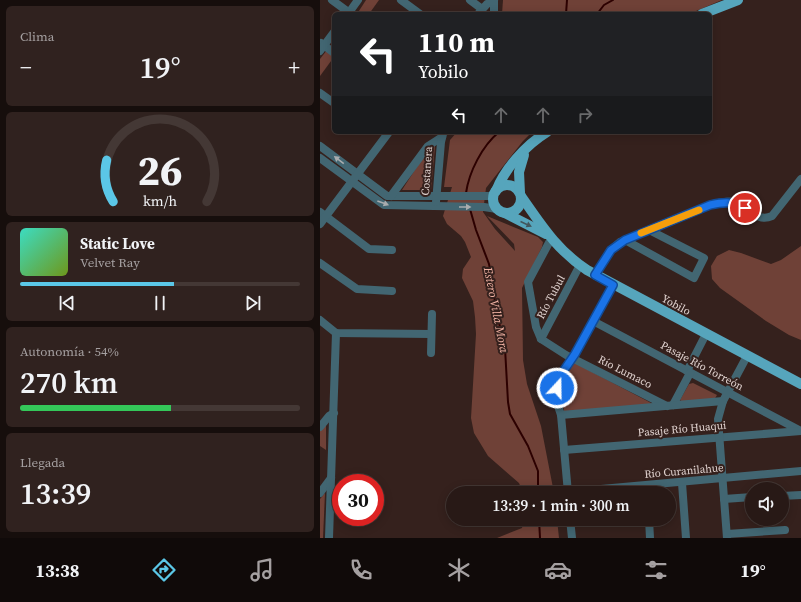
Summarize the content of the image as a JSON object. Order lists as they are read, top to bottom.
{
  "streets": {
    "main road": ["Yobilo"],
    "street": [
      "Costanera",
      "Río Tubul",
      "Pasaje Río Torreón",
      "Río Lumaco",
      "Pasaje Río Huaqui",
      "Río Curanilahue"
    ]
  },
  "crossings": [
    ["Río Tubul", "Yobilo"],
    ["Río Tubul", "Río Lumaco"],
    ["Pasaje Río Torreón", "Pasaje Río Huaqui"]
  ],
  "water": ["Estero Villa Mora"],
  "page": {
    "tile": [
      "Clima",
      ["Autonomía · 54%", "270 km"],
      ["Llegada", "13:39"]
    ],
    "turn": ["110 m", "Yobilo"],
    "heat": ["−", "19°", "+"],
    "song": ["Static Love", "Velvet Ray"],
    "limit": "30",
    "trip": "13:39 · 1 min · 300 m",
    "tabs": ["13:38", "19°"],
    "gauge": ["26", "km/h"]
  }
}
